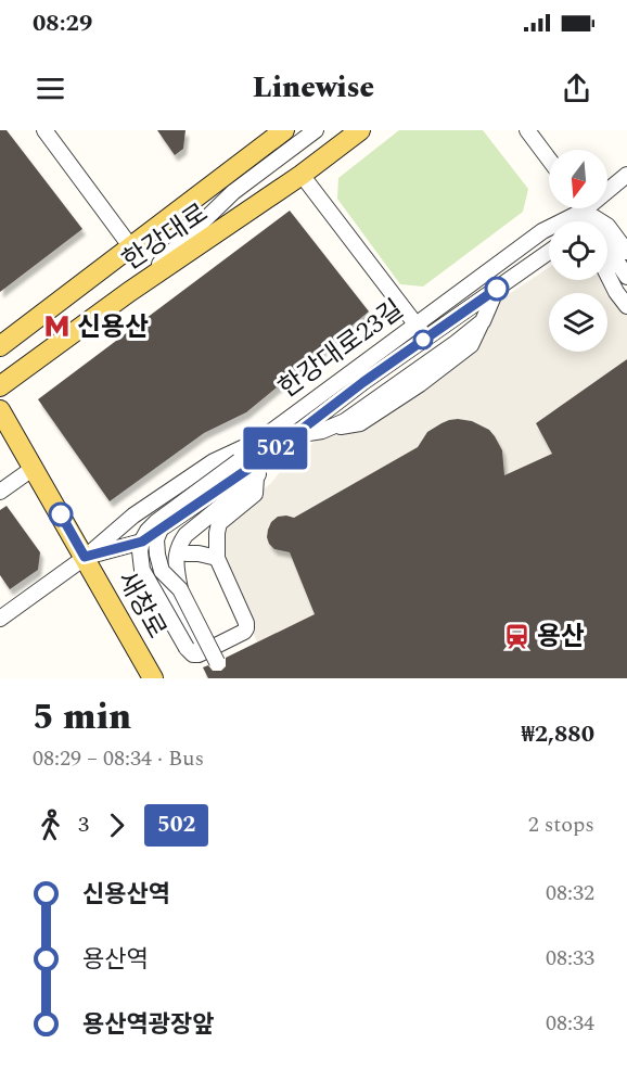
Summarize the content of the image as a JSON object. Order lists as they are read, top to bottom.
{
  "streets": {
    "main road": ["한강대로", "새창로"],
    "street": ["한강대로23길"]
  },
  "crossings": [
    ["한강대로23길", "새창로"]
  ],
  "places": {
    "metro station": ["신용산"],
    "station": ["용산"]
  },
  "lines": ["bus line 502"],
  "north": "bottom",
  "page": {
    "status": "08:29",
    "header": "Linewise",
    "on_map": "502",
    "heading": ["5 min", "08:29 – 08:34 · Bus", "₩2,880"],
    "legs": ["3", "502", "2 stops"],
    "list": [
      {
        "name": "신용산역",
        "value": "08:32"
      },
      {
        "name": "용산역",
        "value": "08:33"
      },
      {
        "name": "용산역광장앞",
        "value": "08:34"
      }
    ]
  }
}
